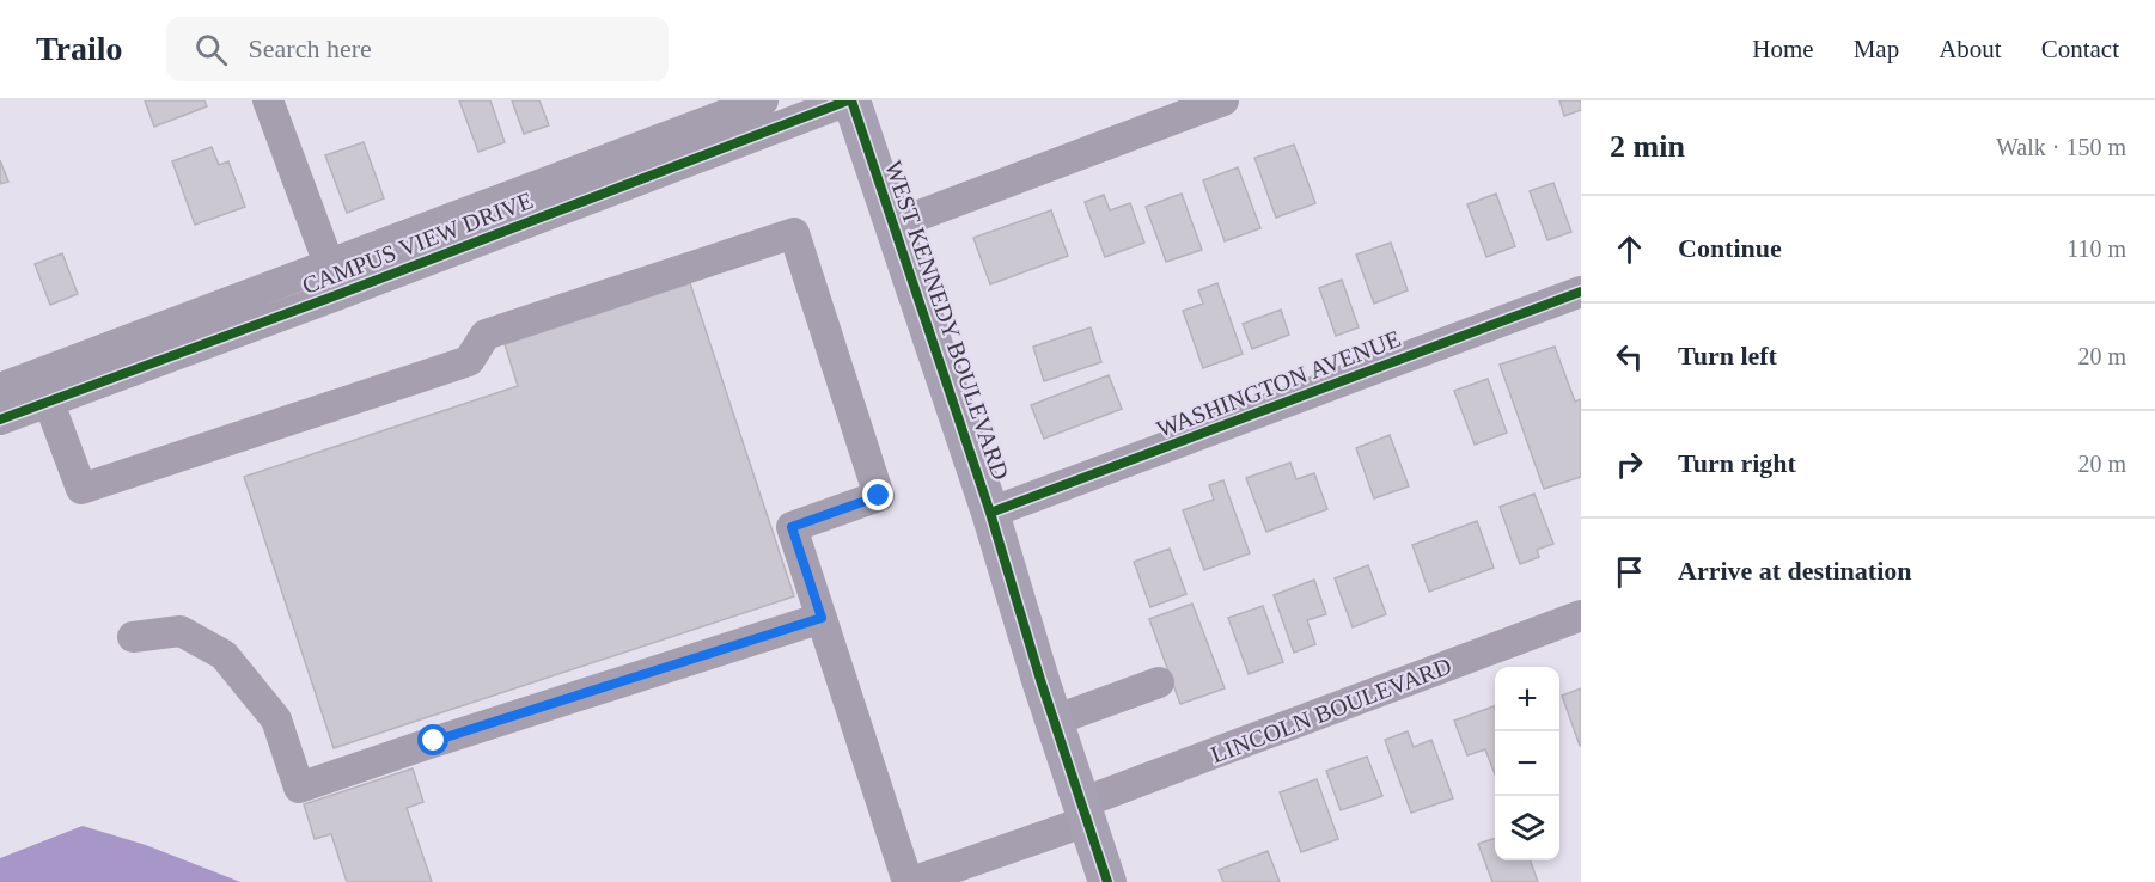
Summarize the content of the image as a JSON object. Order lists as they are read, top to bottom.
{
  "streets": {
    "main road": ["WEST KENNEDY BOULEVARD"],
    "street": ["CAMPUS VIEW DRIVE", "WASHINGTON AVENUE", "LINCOLN BOULEVARD"]
  },
  "crossings": [
    ["CAMPUS VIEW DRIVE", "WEST KENNEDY BOULEVARD"],
    ["WEST KENNEDY BOULEVARD", "WASHINGTON AVENUE"],
    ["WEST KENNEDY BOULEVARD", "LINCOLN BOULEVARD"]
  ],
  "page": {
    "header": "Trailo",
    "search": "Search here",
    "nav": [
      "Home",
      "Map",
      "About",
      "Contact"
    ],
    "heading": ["2 min", "Walk · 150 m"],
    "list": [
      ["Continue", "110 m"],
      ["Turn left", "20 m"],
      ["Turn right", "20 m"],
      "Arrive at destination"
    ],
    "map_buttons": ["+", "−"]
  }
}
